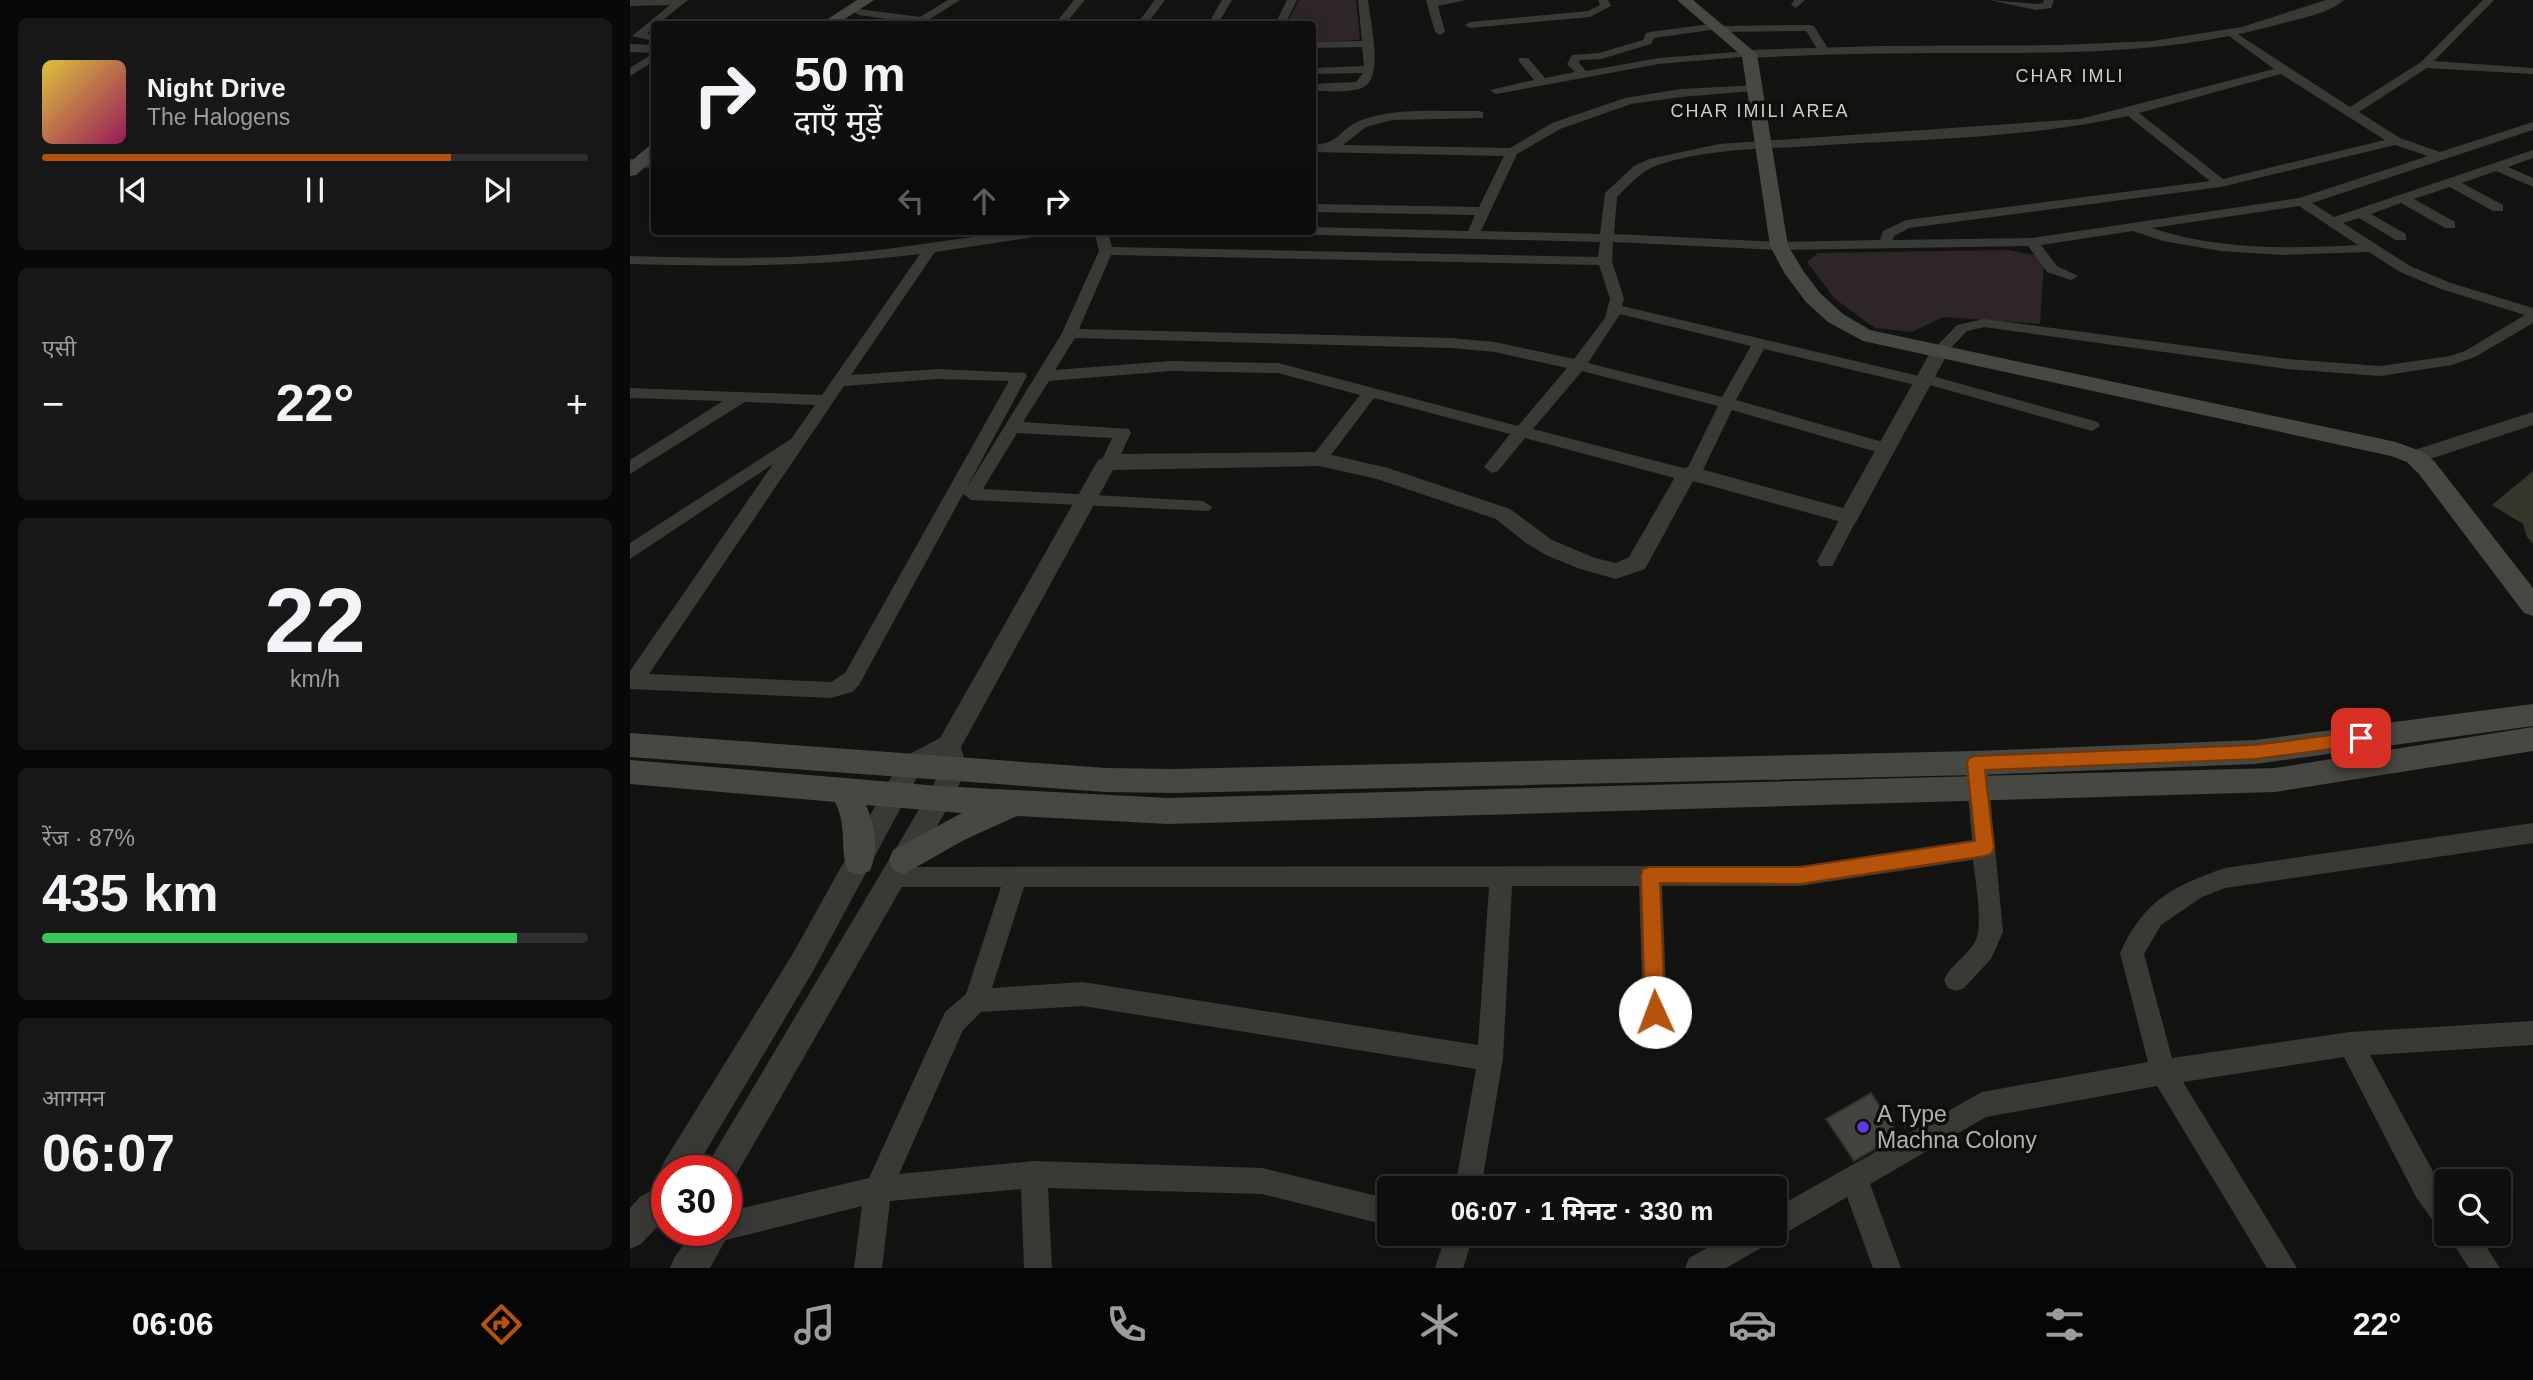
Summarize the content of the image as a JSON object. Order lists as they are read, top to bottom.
{
  "districts": ["CHAR IMLI", "CHAR IMILI AREA"],
  "places": ["A Type Machna Colony"],
  "page": {
    "turn": ["50 m", "दाएँ मुड़ें"],
    "song": ["Night Drive", "The Halogens"],
    "tile": [
      "एसी",
      ["22", "km/h"],
      ["रेंज · 87%", "435 km"],
      ["आगमन", "06:07"]
    ],
    "heat": ["−", "22°", "+"],
    "limit": "30",
    "trip": "06:07 · 1 मिनट · 330 m",
    "tabs": ["06:06", "22°"]
  }
}
